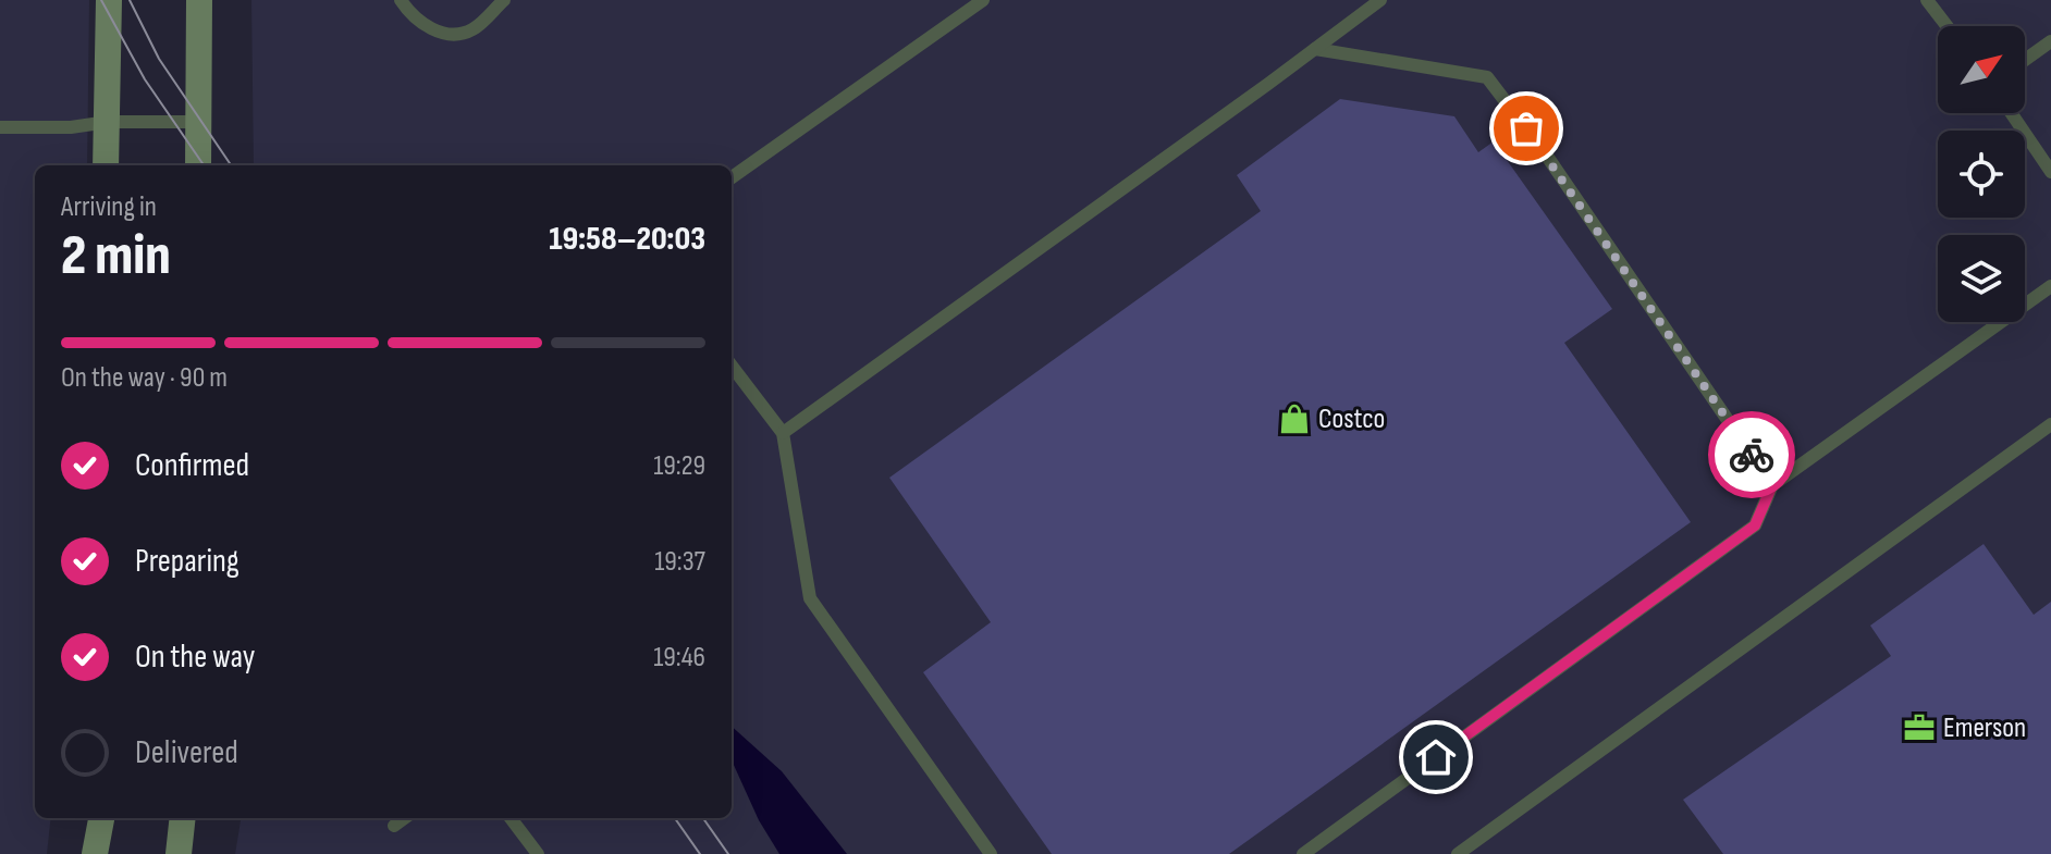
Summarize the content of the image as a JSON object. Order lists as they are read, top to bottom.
{
  "places": {
    "shop": ["Costco"],
    "office": ["Emerson"]
  },
  "north": "top right",
  "page": {
    "heading": ["2 min", "Arriving in", "19:58–20:03"],
    "bar": "On the way · 90 m",
    "list": [
      ["Confirmed", "19:29"],
      ["Preparing", "19:37"],
      ["On the way", "19:46"],
      "Delivered"
    ]
  }
}
